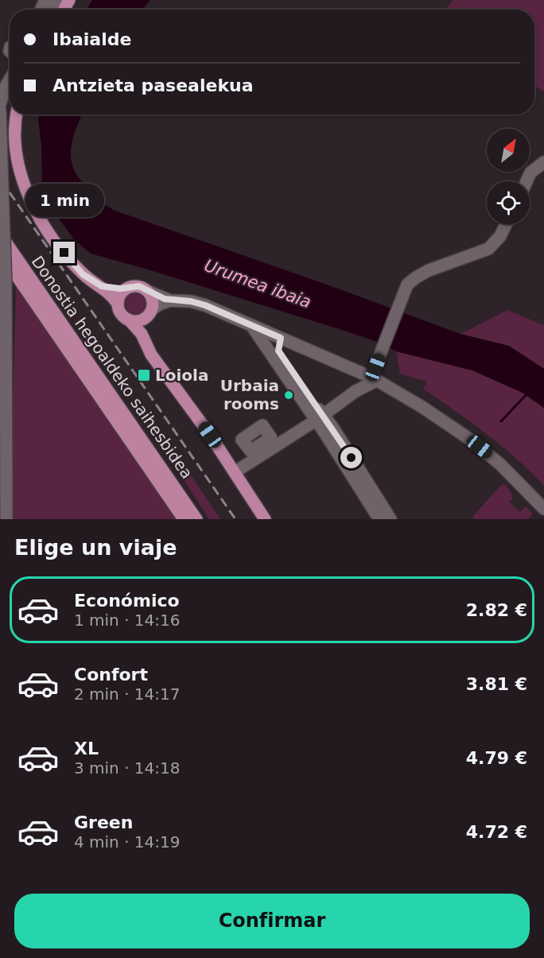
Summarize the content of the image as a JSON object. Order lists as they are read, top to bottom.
{
  "streets": {
    "main road": ["Donostia hegoaldeko saihesbidea"]
  },
  "water": ["Urumea ibaia"],
  "places": {
    "transit": ["Loiola"],
    "other": ["Urbaia rooms"]
  },
  "north": "top right",
  "page": {
    "banner": ["Ibaialde", "Antzieta pasealekua"],
    "bubble": "1 min",
    "heading": "Elige un viaje",
    "list": [
      {
        "name": "Económico",
        "note": "1 min · 14:16",
        "value": "2.82 €"
      },
      {
        "name": "Confort",
        "note": "2 min · 14:17",
        "value": "3.81 €"
      },
      {
        "name": "XL",
        "note": "3 min · 14:18",
        "value": "4.79 €"
      },
      {
        "name": "Green",
        "note": "4 min · 14:19",
        "value": "4.72 €"
      }
    ],
    "buttons": "Confirmar"
  }
}
